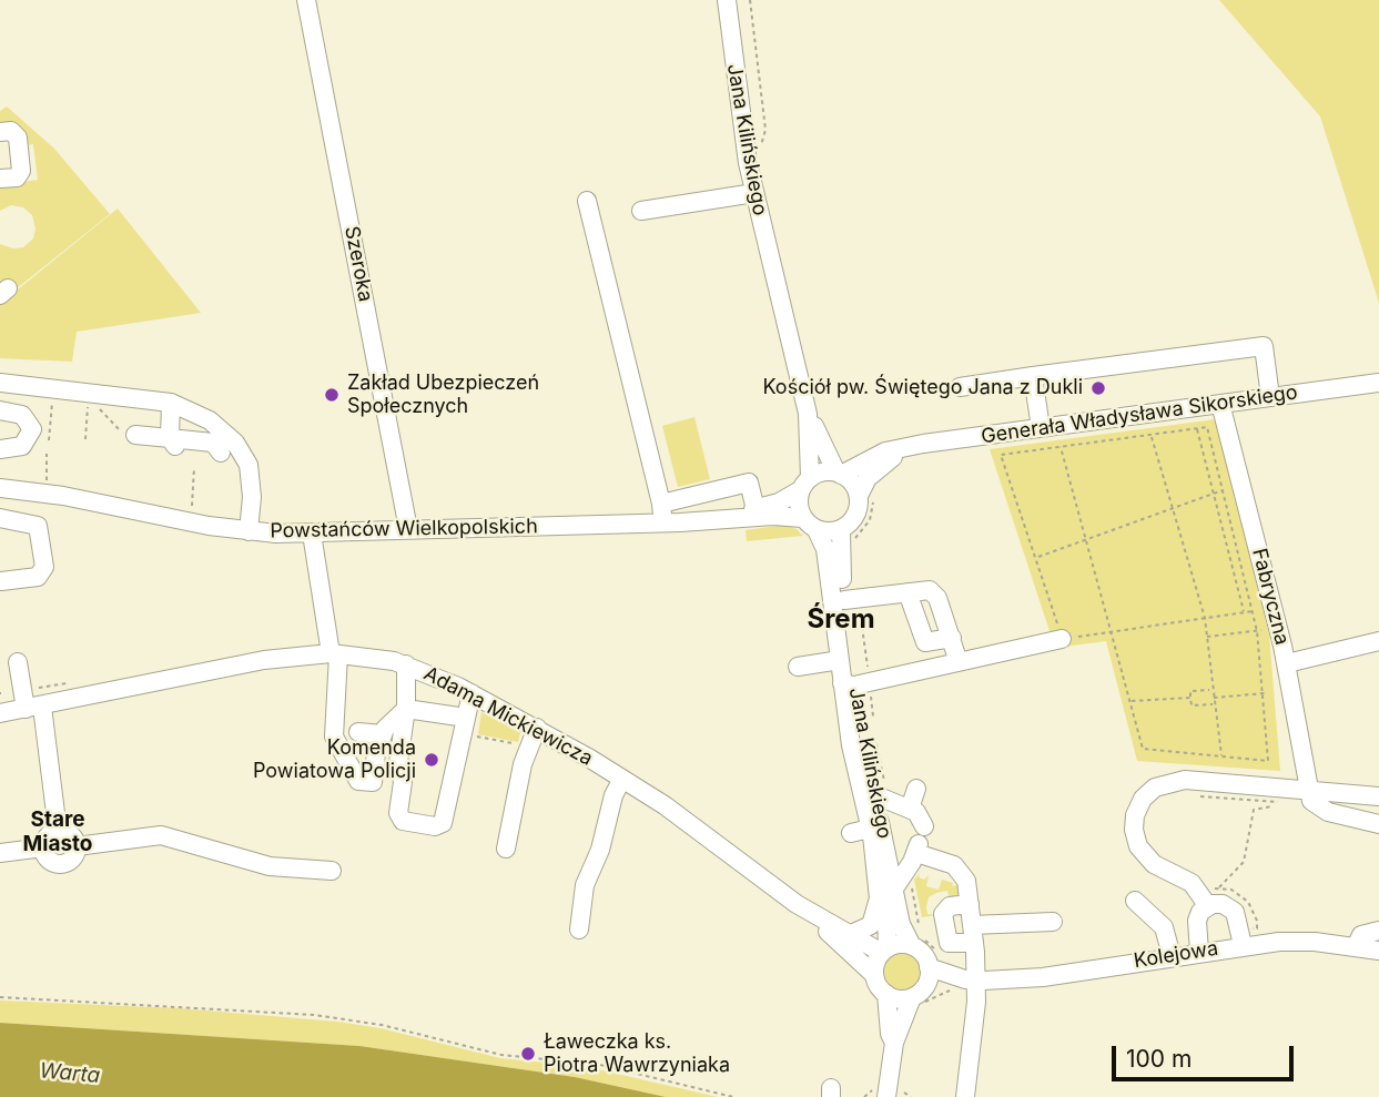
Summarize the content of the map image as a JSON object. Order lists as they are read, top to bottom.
{
  "streets": {
    "street": [
      "Jana Kilińskiego",
      "Szeroka",
      "Generała Władysława Sikorskiego",
      "Powstańców Wielkopolskich",
      "Fabryczna",
      "Adama Mickiewicza",
      "Kolejowa"
    ]
  },
  "crossings": [
    ["Jana Kilińskiego", "Generała Władysława Sikorskiego"],
    ["Jana Kilińskiego", "Powstańców Wielkopolskich"],
    ["Jana Kilińskiego", "Adama Mickiewicza"],
    ["Jana Kilińskiego", "Kolejowa"],
    ["Szeroka", "Powstańców Wielkopolskich"],
    ["Generała Władysława Sikorskiego", "Powstańców Wielkopolskich"],
    ["Generała Władysława Sikorskiego", "Fabryczna"],
    ["Adama Mickiewicza", "Kolejowa"]
  ],
  "districts": ["Śrem", "Stare Miasto"],
  "water": ["Warta"],
  "places": [
    "Kościół pw. Świętego Jana z Dukli",
    "Zakład Ubezpieczeń Społecznych",
    "Komenda Powiatowa Policji",
    "Ławeczka ks. Piotra Wawrzyniaka"
  ],
  "scale_bar": "100 m"
}
